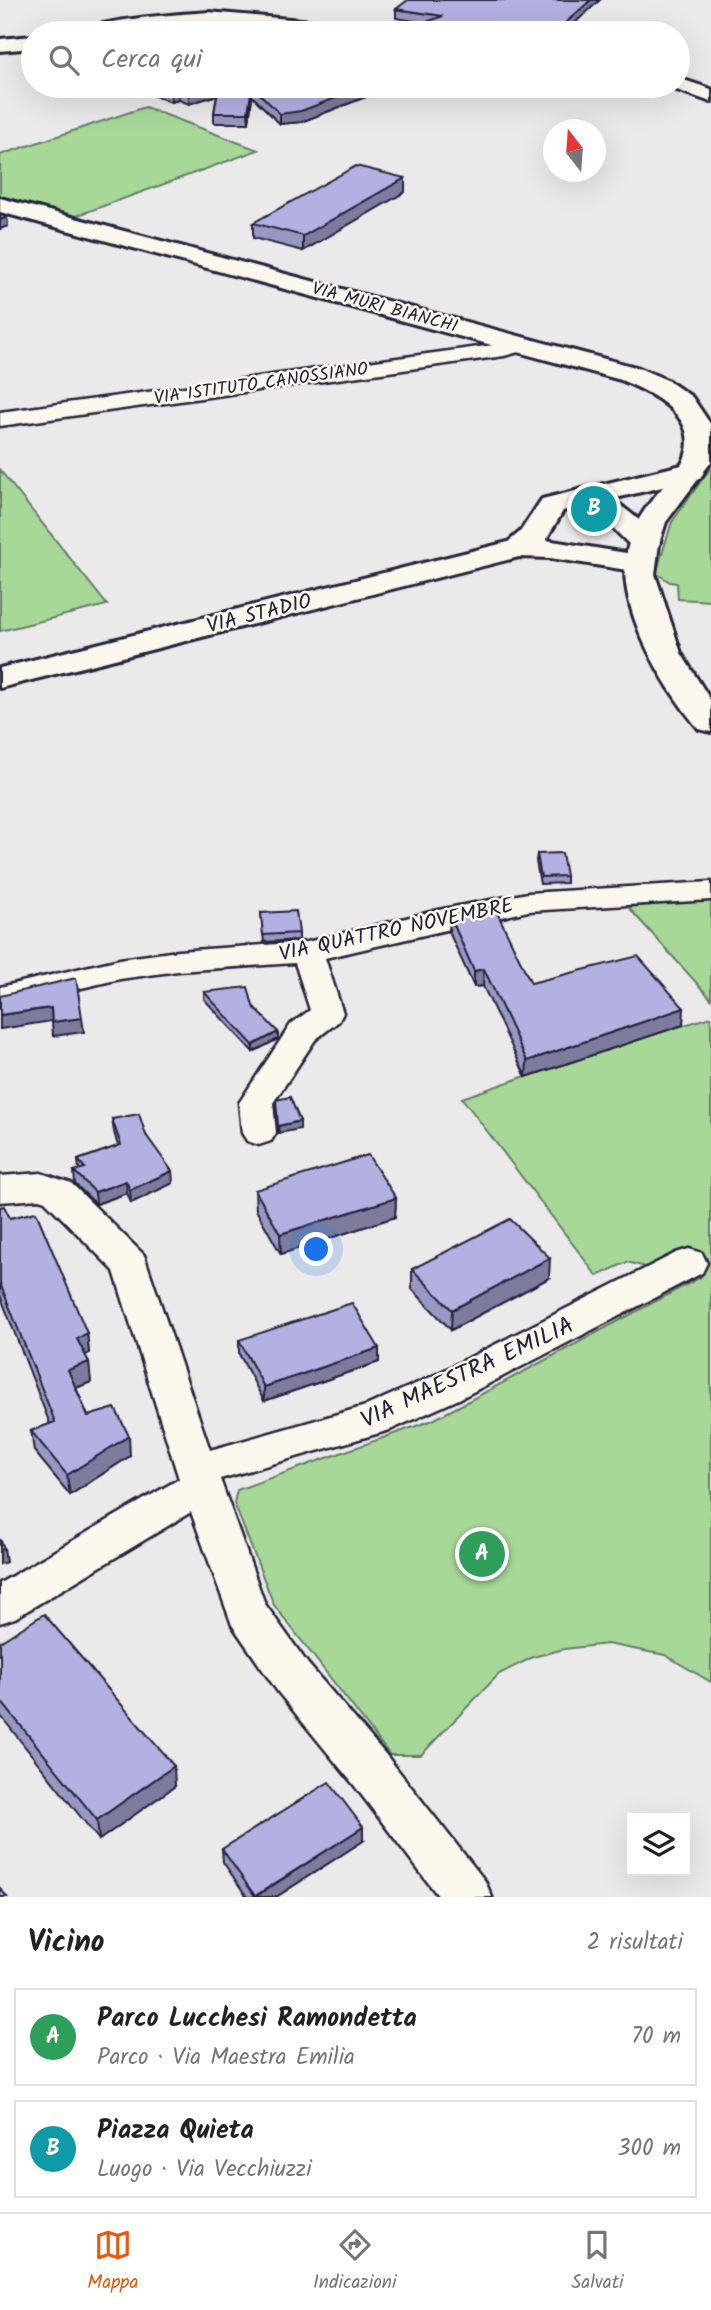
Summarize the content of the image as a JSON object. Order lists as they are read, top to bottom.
{
  "streets": {
    "main road": ["VIA MURI BIANCHI", "VIA STADIO"],
    "street": ["VIA ISTITUTO CANOSSIANO", "VIA QUATTRO NOVEMBRE", "VIA MAESTRA EMILIA"]
  },
  "crossings": [
    ["VIA MURI BIANCHI", "VIA ISTITUTO CANOSSIANO"],
    ["VIA MURI BIANCHI", "VIA STADIO"]
  ],
  "north": "top",
  "page": {
    "search": "Cerca qui",
    "pins": ["B", "A"],
    "heading": ["Vicino", "2 risultati"],
    "list": [
      {
        "mark": "A",
        "name": "Parco Lucchesi Ramondetta",
        "note": "Parco · Via Maestra Emilia",
        "value": "70 m"
      },
      {
        "mark": "B",
        "name": "Piazza Quieta",
        "note": "Luogo · Via Vecchiuzzi",
        "value": "300 m"
      }
    ],
    "nav": ["Mappa", "Indicazioni", "Salvati"]
  }
}
